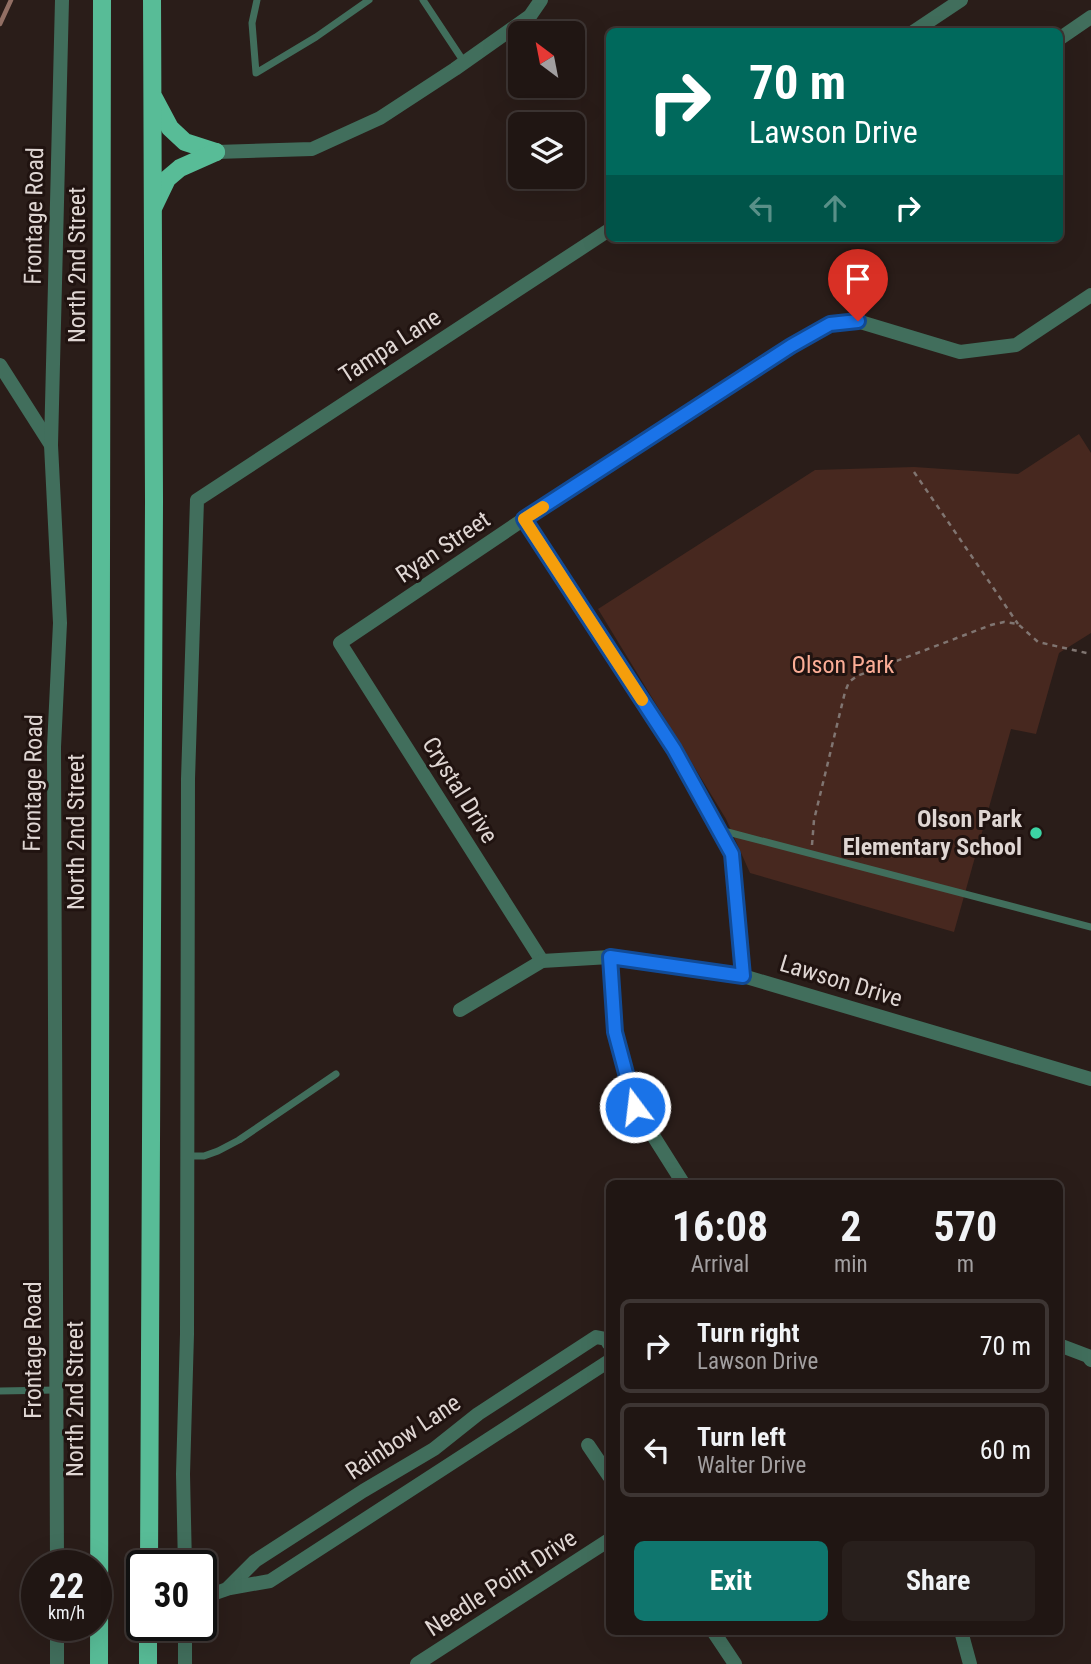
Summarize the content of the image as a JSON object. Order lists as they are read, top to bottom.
{
  "streets": {
    "main road": ["North 2nd Street"],
    "street": [
      "Frontage Road",
      "Tampa Lane",
      "Ryan Street",
      "Crystal Drive",
      "Lawson Drive",
      "Rainbow Lane",
      "Needle Point Drive"
    ]
  },
  "crossings": [
    ["Ryan Street", "Crystal Drive"],
    ["Crystal Drive", "Lawson Drive"]
  ],
  "parks": ["Olson Park"],
  "places": ["Olson Park Elementary School"],
  "north": "top left",
  "page": {
    "turn": ["70 m", "Lawson Drive"],
    "eta": [
      "16:08",
      "Arrival",
      "2",
      "min",
      "570",
      "m"
    ],
    "list": [
      {
        "name": "Turn right",
        "note": "Lawson Drive",
        "value": "70 m"
      },
      {
        "name": "Turn left",
        "note": "Walter Drive",
        "value": "60 m"
      }
    ],
    "buttons": ["Exit", "Share"],
    "speed": "22 km/h",
    "limit": "30"
  }
}
